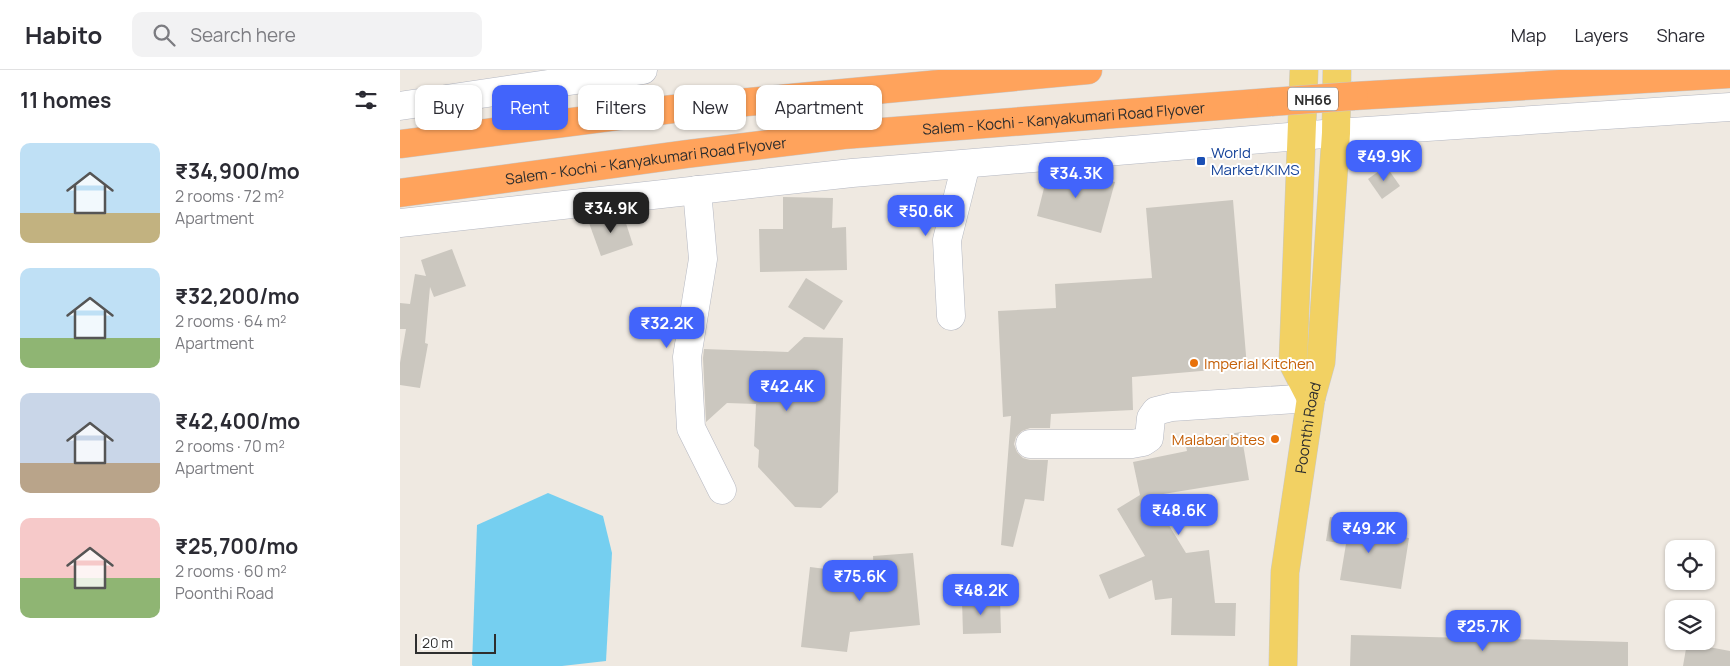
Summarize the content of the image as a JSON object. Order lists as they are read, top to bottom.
{
  "streets": {
    "highway": ["NH66", "Salem - Kochi - Kanyakumari Road Flyover"],
    "main road": ["Poonthi Road"]
  },
  "places": {
    "transit": ["World Market/KIMS"],
    "other": ["Imperial Kitchen", "Malabar bites"]
  },
  "scale_bar": "20 m",
  "page": {
    "header": "Habito",
    "search": "Search here",
    "nav": ["Map", "Layers", "Share"],
    "heading": "11 homes",
    "chip": [
      "Buy",
      "Rent",
      "Filters",
      "New",
      "Apartment"
    ],
    "list": [
      {
        "name": "₹34,900/mo",
        "note": "2 rooms · 72 m² · Apartment"
      },
      {
        "name": "₹32,200/mo",
        "note": "2 rooms · 64 m² · Apartment"
      },
      {
        "name": "₹42,400/mo",
        "note": "2 rooms · 70 m² · Apartment"
      },
      {
        "name": "₹25,700/mo",
        "note": "2 rooms · 60 m² · Poonthi Road"
      }
    ],
    "price": [
      "₹49.9K",
      "₹34.3K",
      "₹34.9K",
      "₹50.6K",
      "₹32.2K",
      "₹42.4K",
      "₹48.6K",
      "₹49.2K",
      "₹75.6K",
      "₹48.2K",
      "₹25.7K"
    ],
    "scale": "20 m"
  }
}
